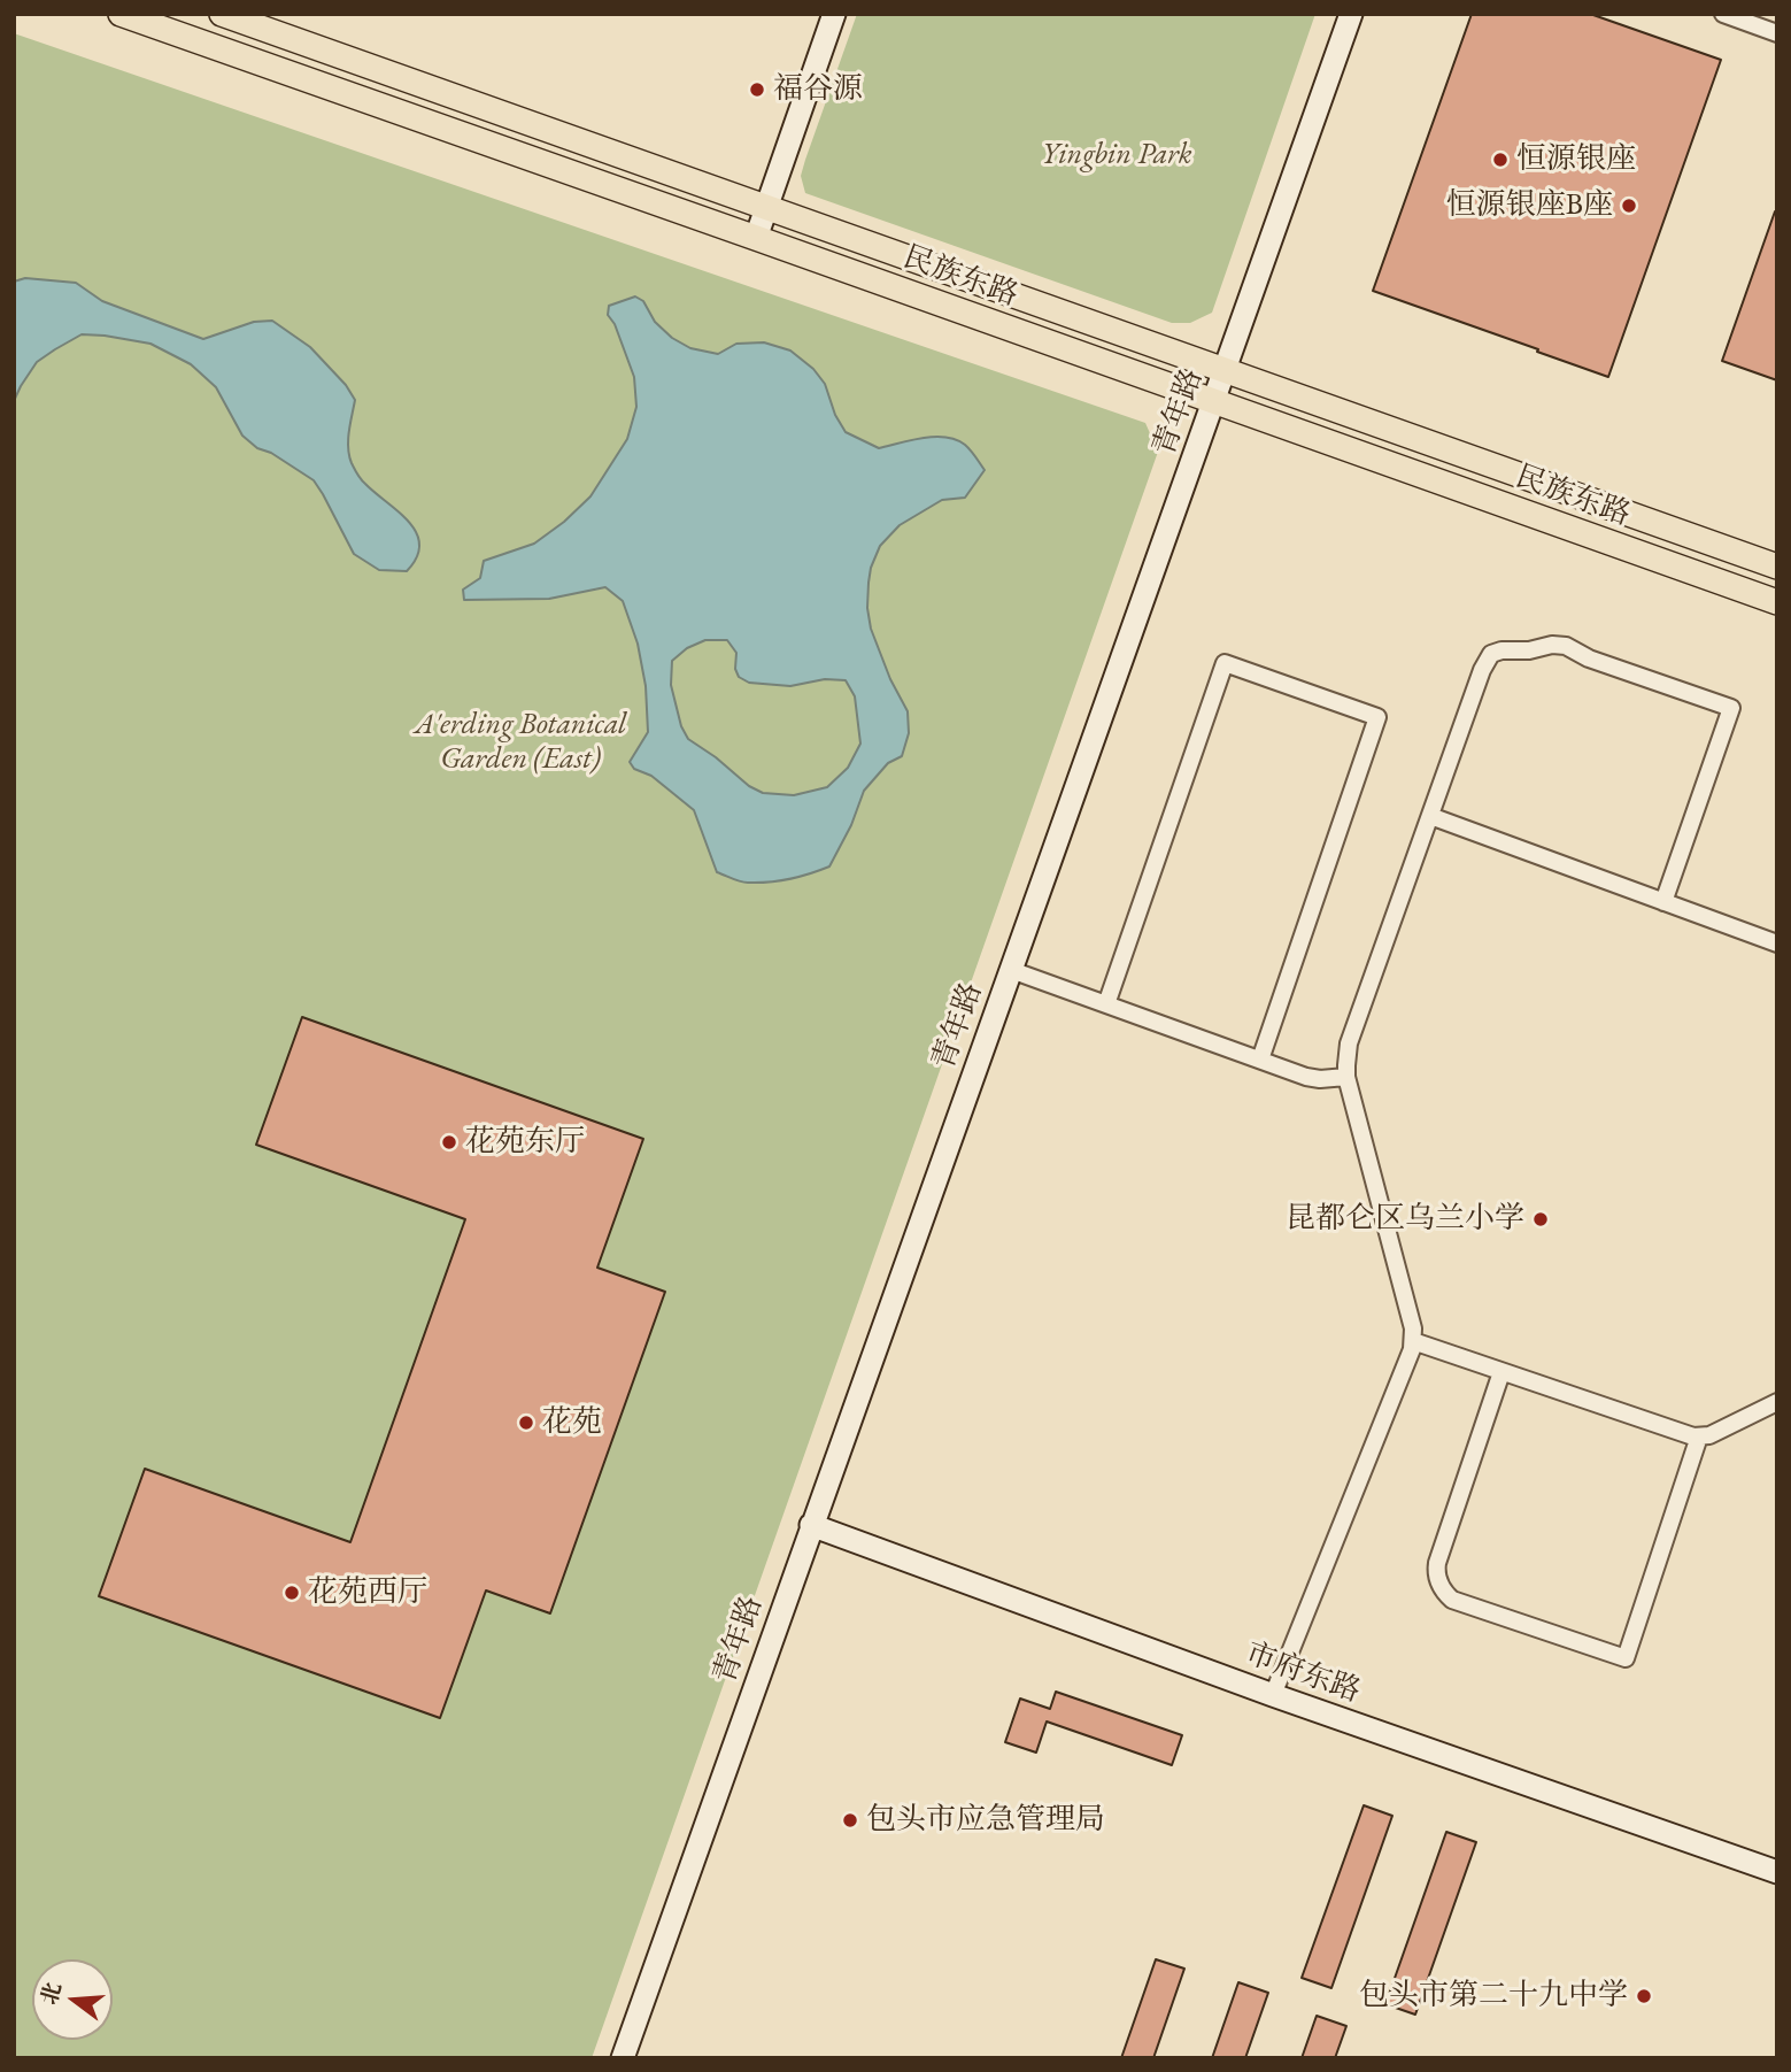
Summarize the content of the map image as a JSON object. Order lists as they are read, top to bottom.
{
  "streets": {
    "main road": ["民族东路", "青年路", "市府东路"]
  },
  "crossings": [
    ["民族东路", "青年路"],
    ["青年路", "市府东路"]
  ],
  "parks": ["Yingbin Park", "A'erding Botanical Garden (East)"],
  "places": [
    "福谷源",
    "恒源银座",
    "恒源银座B座",
    "花苑东厅",
    "昆都仑区乌兰小学",
    "花苑",
    "花苑西厅",
    "包头市应急管理局",
    "包头市第二十九中学"
  ],
  "north": "left"
}
